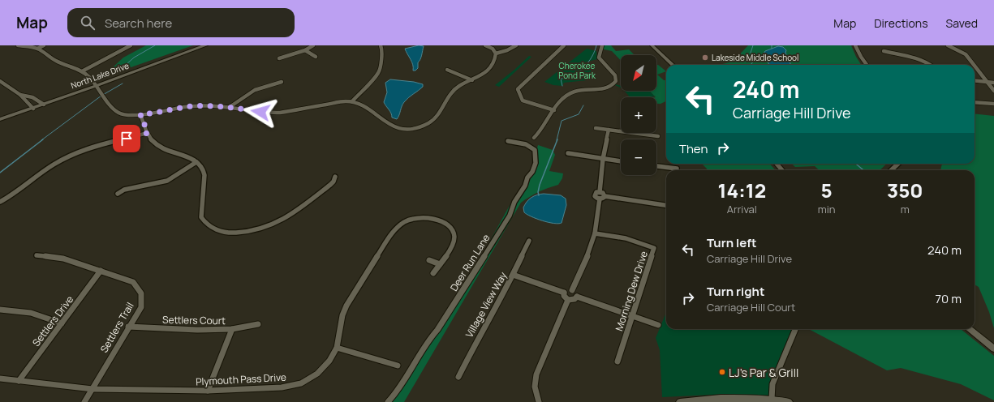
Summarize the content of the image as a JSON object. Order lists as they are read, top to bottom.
{
  "streets": {
    "main road": ["North Lake Drive"],
    "street": [
      "Deer Run Lane",
      "Morning Dew Drive",
      "Village View Way",
      "Settlers Court",
      "Settlers Drive",
      "Settlers Trail",
      "Plymouth Pass Drive"
    ]
  },
  "crossings": [
    ["Settlers Court", "Settlers Trail"],
    ["Settlers Drive", "Settlers Trail"],
    ["Settlers Drive", "Plymouth Pass Drive"],
    ["Settlers Trail", "Plymouth Pass Drive"]
  ],
  "parks": ["Cherokee Pond Park"],
  "places": ["Lakeside Middle School", "LJ's Par & Grill"],
  "north": "bottom left",
  "page": {
    "header": "Map",
    "search": "Search here",
    "nav": ["Map", "Directions", "Saved"],
    "map_buttons": ["+", "−"],
    "turn": ["240 m", "Carriage Hill Drive"],
    "then": "Then",
    "eta": [
      "14:12",
      "Arrival",
      "5",
      "min",
      "350",
      "m"
    ],
    "list": [
      {
        "name": "Turn left",
        "note": "Carriage Hill Drive",
        "value": "240 m"
      },
      {
        "name": "Turn right",
        "note": "Carriage Hill Court",
        "value": "70 m"
      }
    ]
  }
}
